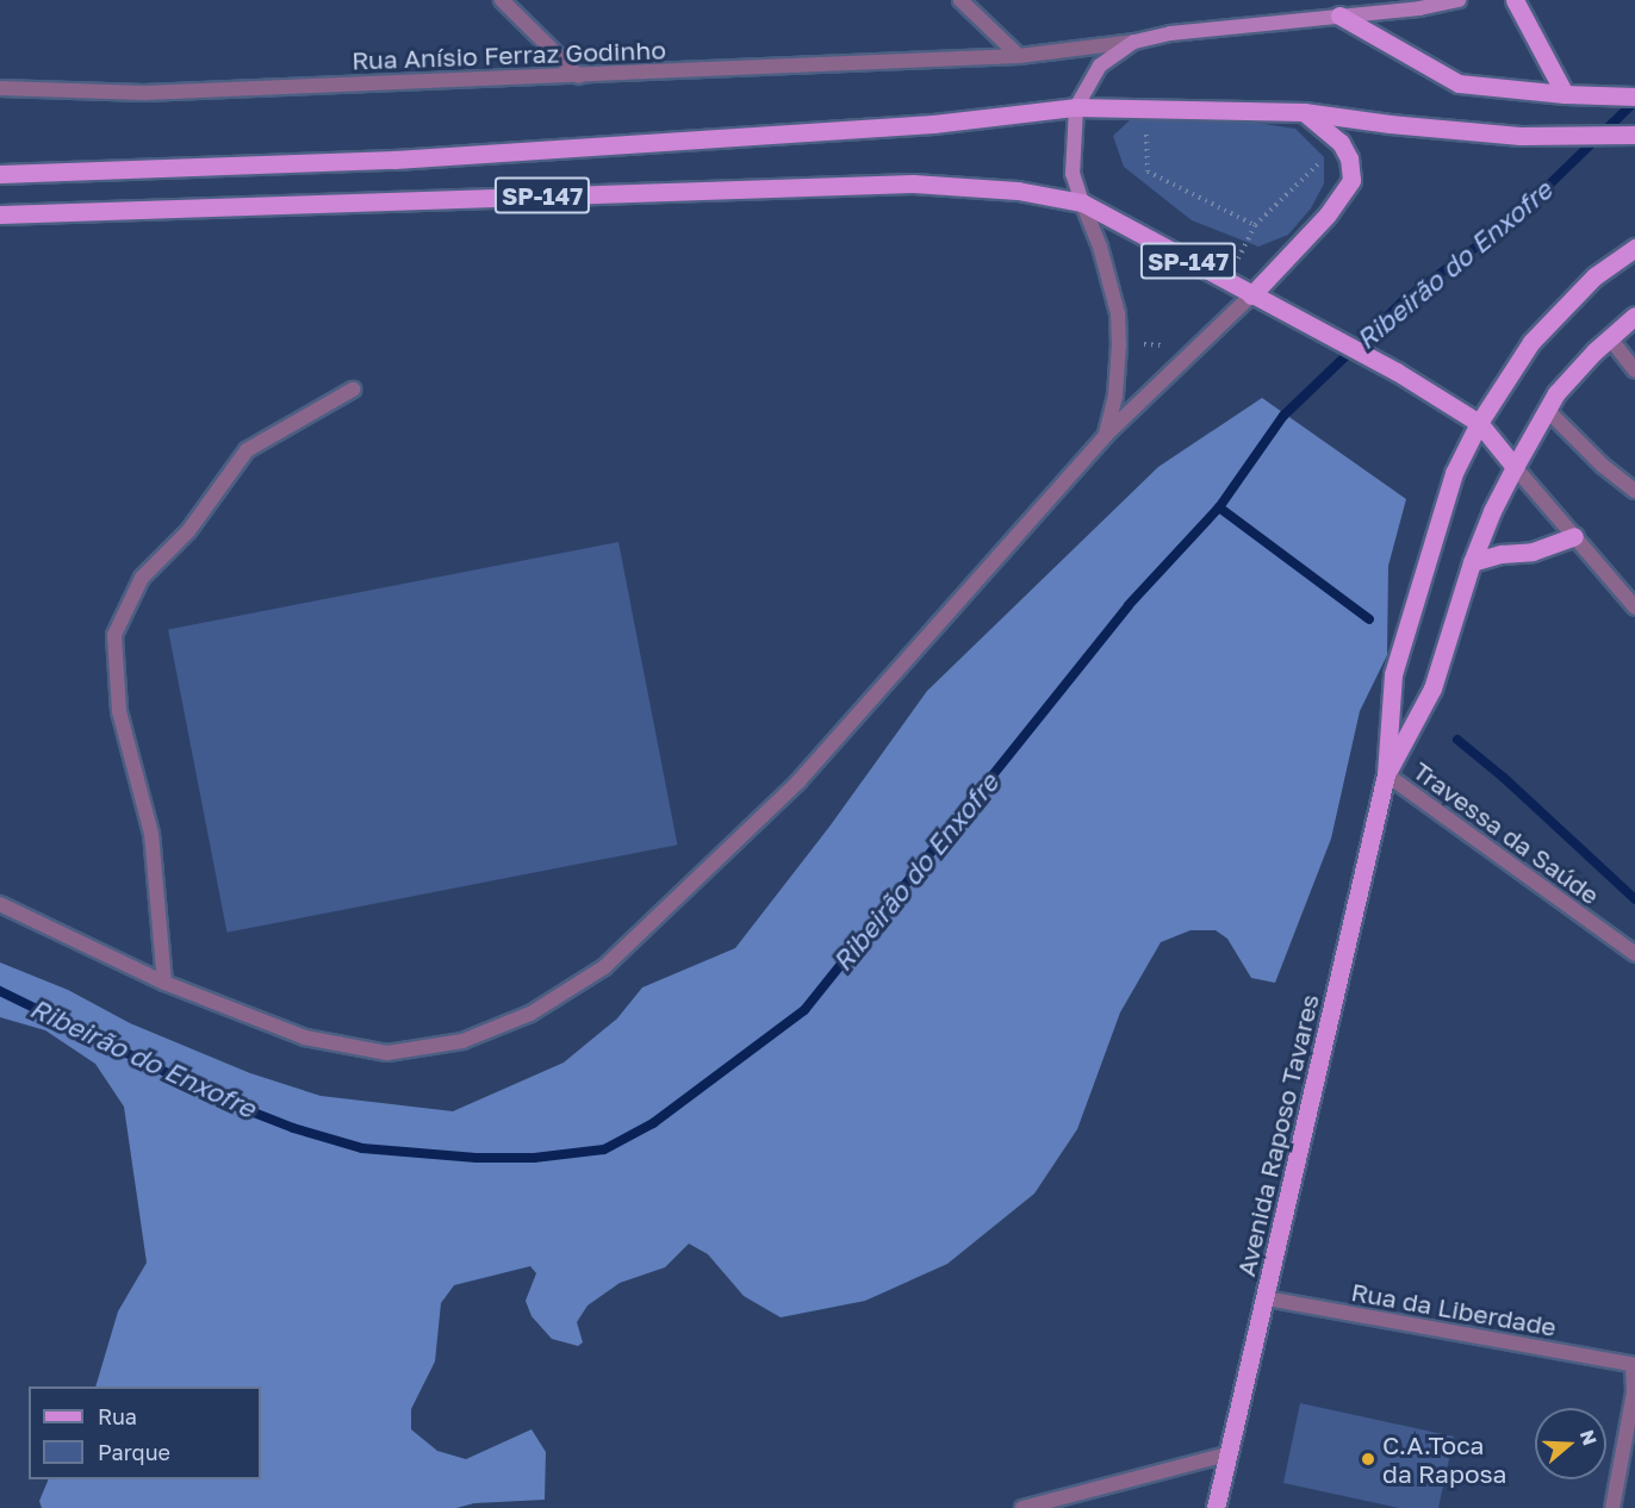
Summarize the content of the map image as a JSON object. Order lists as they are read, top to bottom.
{
  "streets": {
    "main road": ["SP-147", "Avenida Raposo Tavares"],
    "street": ["Rua Anísio Ferraz Godinho", "Travessa da Saúde", "Rua da Liberdade"]
  },
  "crossings": [
    ["SP-147", "Avenida Raposo Tavares"],
    ["Travessa da Saúde", "Avenida Raposo Tavares"],
    ["Avenida Raposo Tavares", "Rua da Liberdade"]
  ],
  "water": ["Ribeirão do Enxofre"],
  "places": ["C.A.Toca da Raposa"],
  "legend": ["Rua", "Parque"],
  "north": "right"
}
